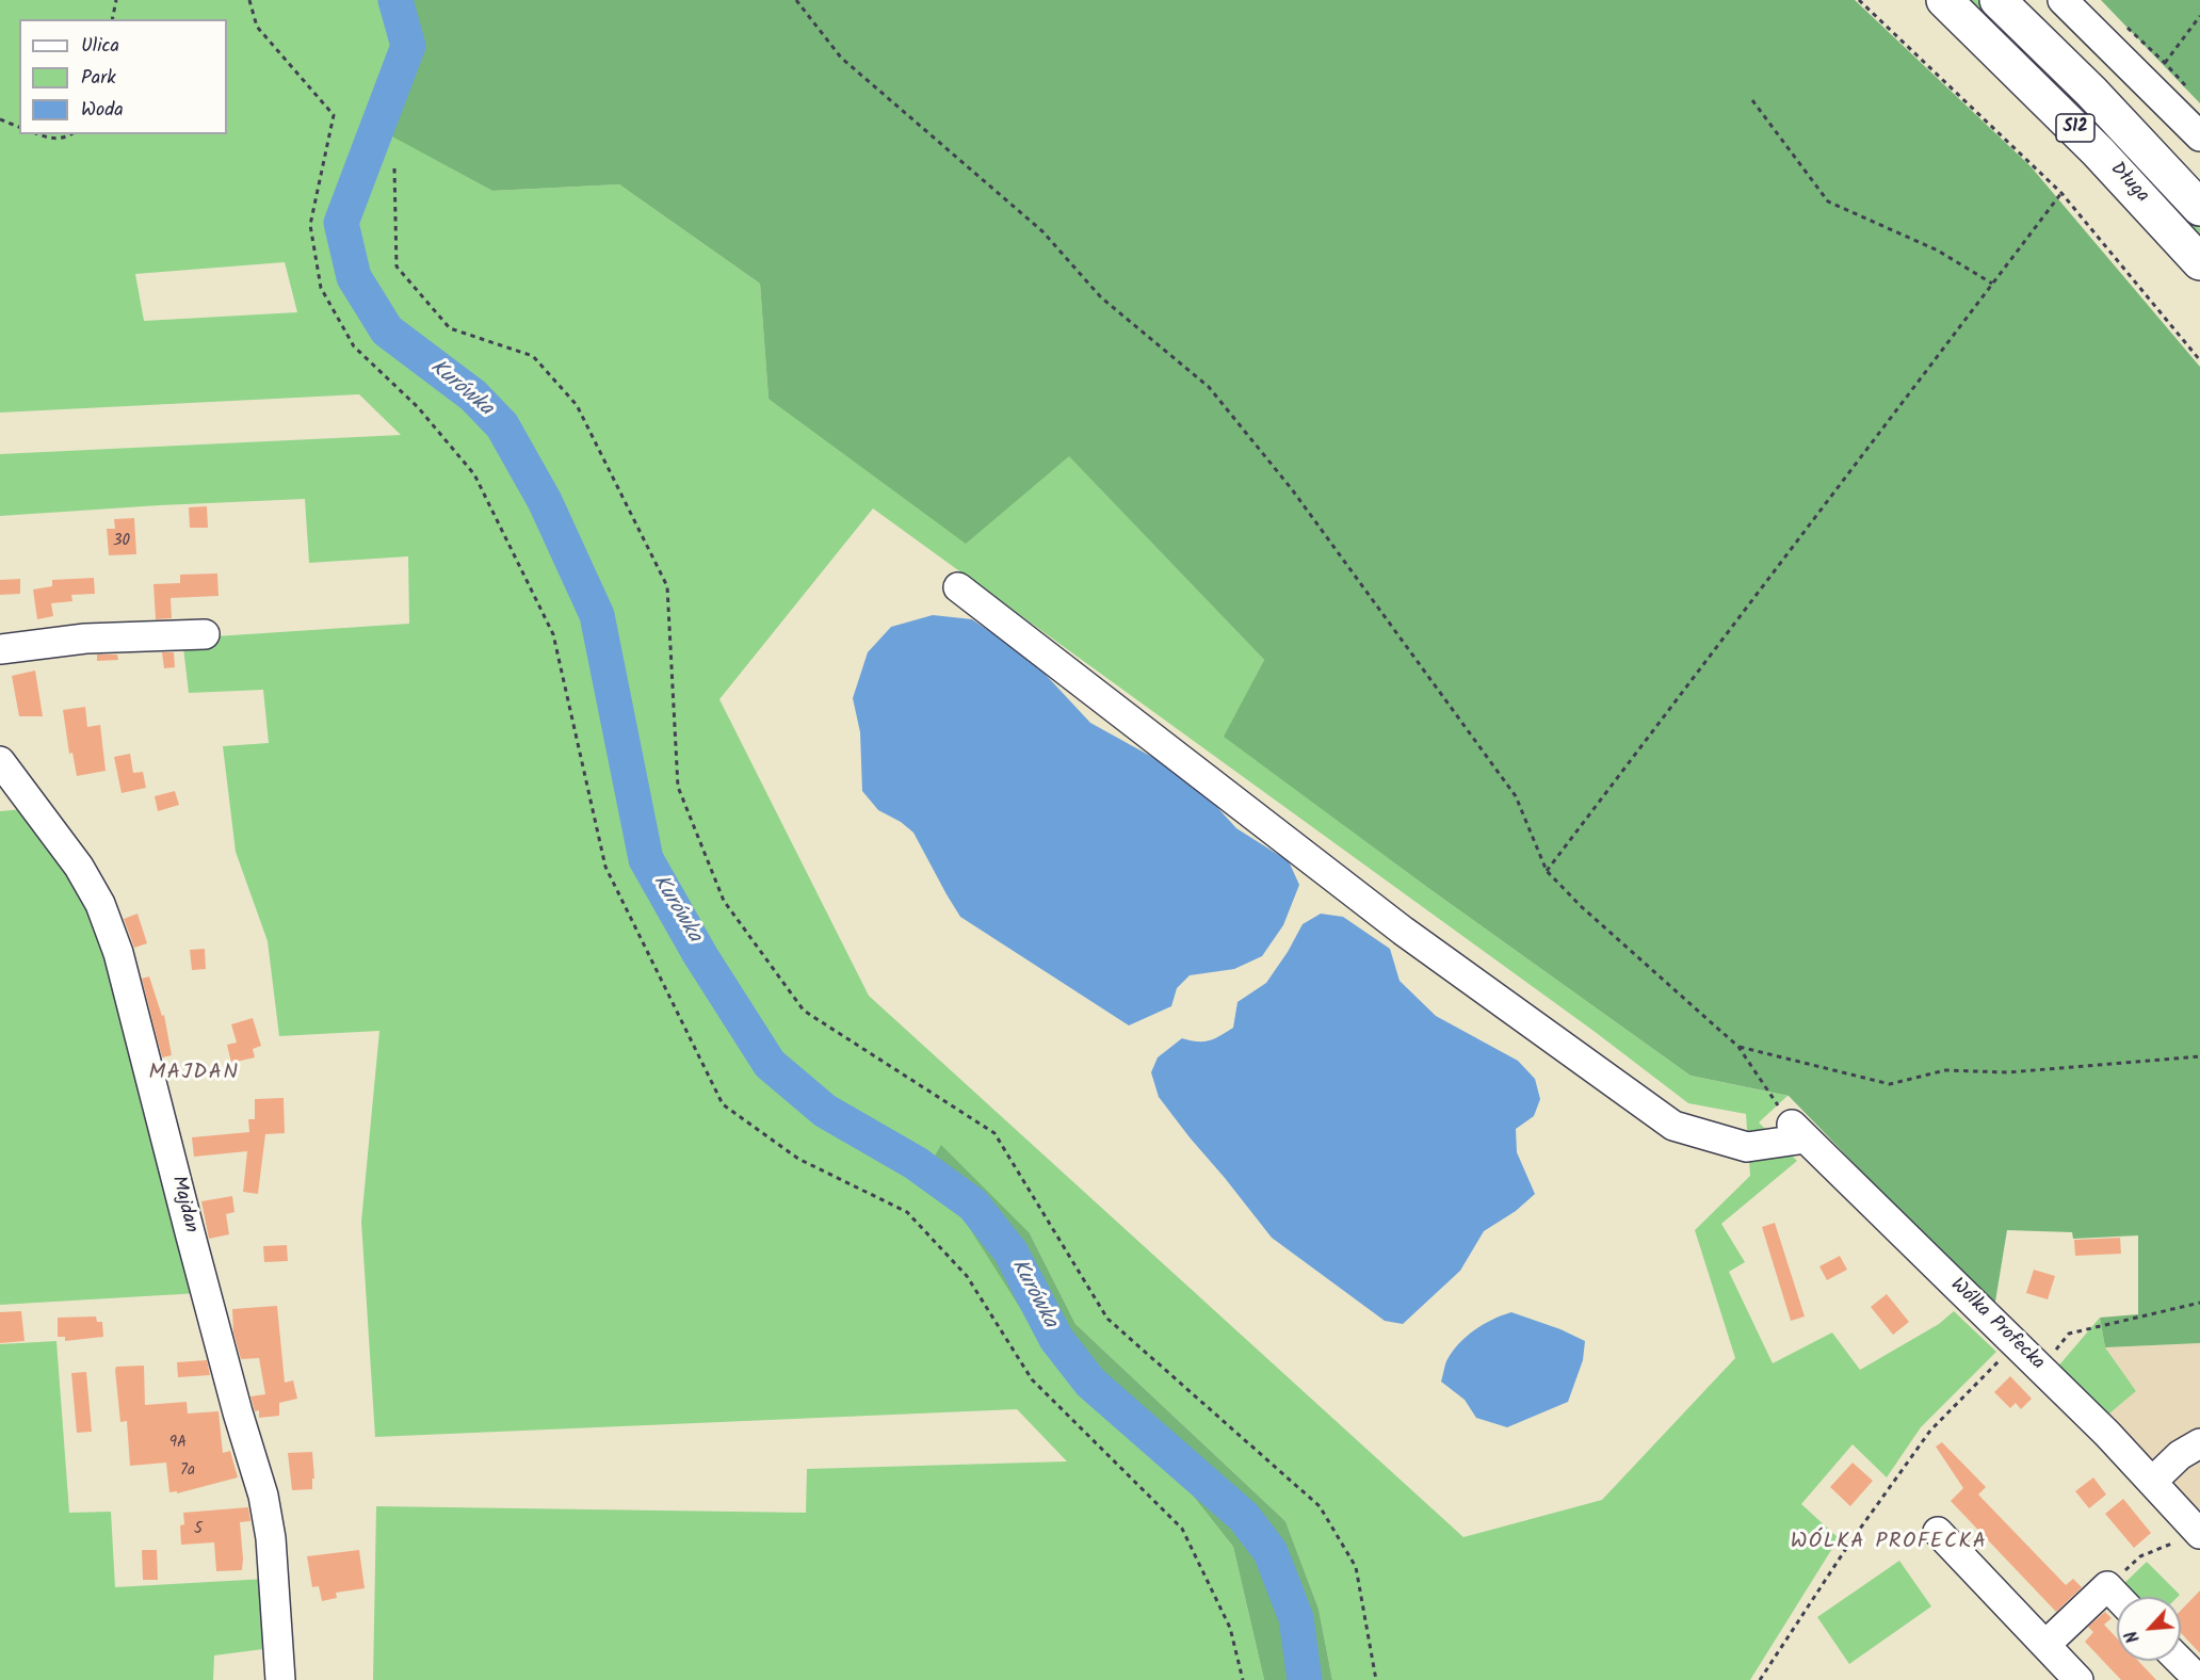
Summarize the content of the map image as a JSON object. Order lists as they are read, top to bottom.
{
  "streets": {
    "highway": ["S12", "Długa"],
    "street": ["Majdan", "Wólka Profecka"]
  },
  "districts": ["MAJDAN", "WÓLKA PROFECKA"],
  "water": ["Kurówka"],
  "house_numbers": [
    "30",
    "9A",
    "7a",
    "5"
  ],
  "legend": ["Ulica", "Park", "Woda"],
  "north": "bottom left"
}
